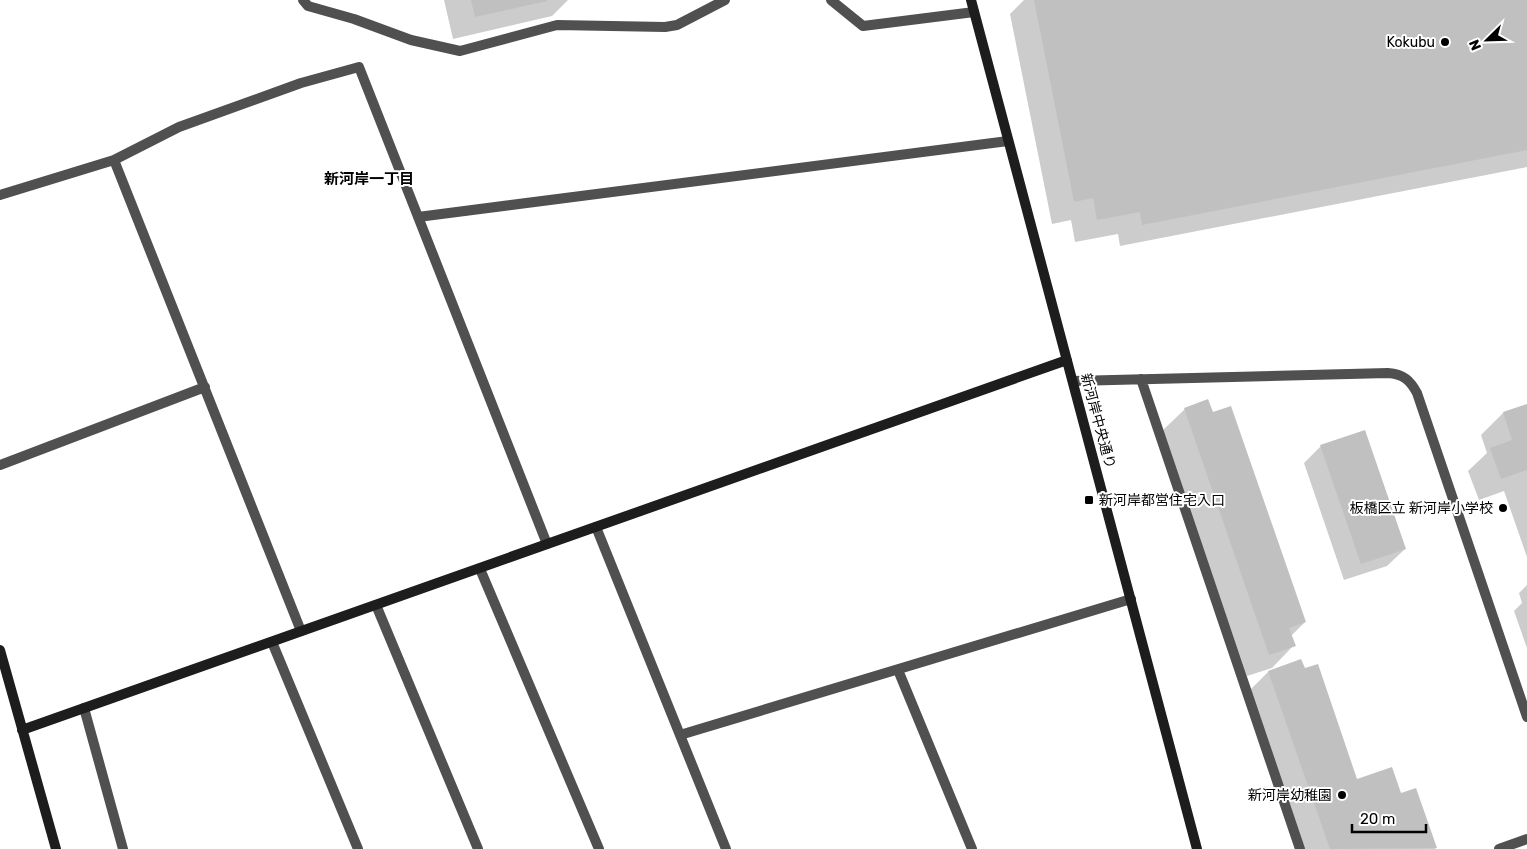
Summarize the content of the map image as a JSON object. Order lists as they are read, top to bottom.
{
  "streets": {
    "street": ["新河岸中央通り"]
  },
  "districts": ["新河岸一丁目"],
  "places": {
    "other": ["Kokubu", "板橋区立 新河岸小学校", "新河岸幼稚園"],
    "transit": ["新河岸都営住宅入口"]
  },
  "scale_bar": "20 m",
  "north": "bottom left"
}
